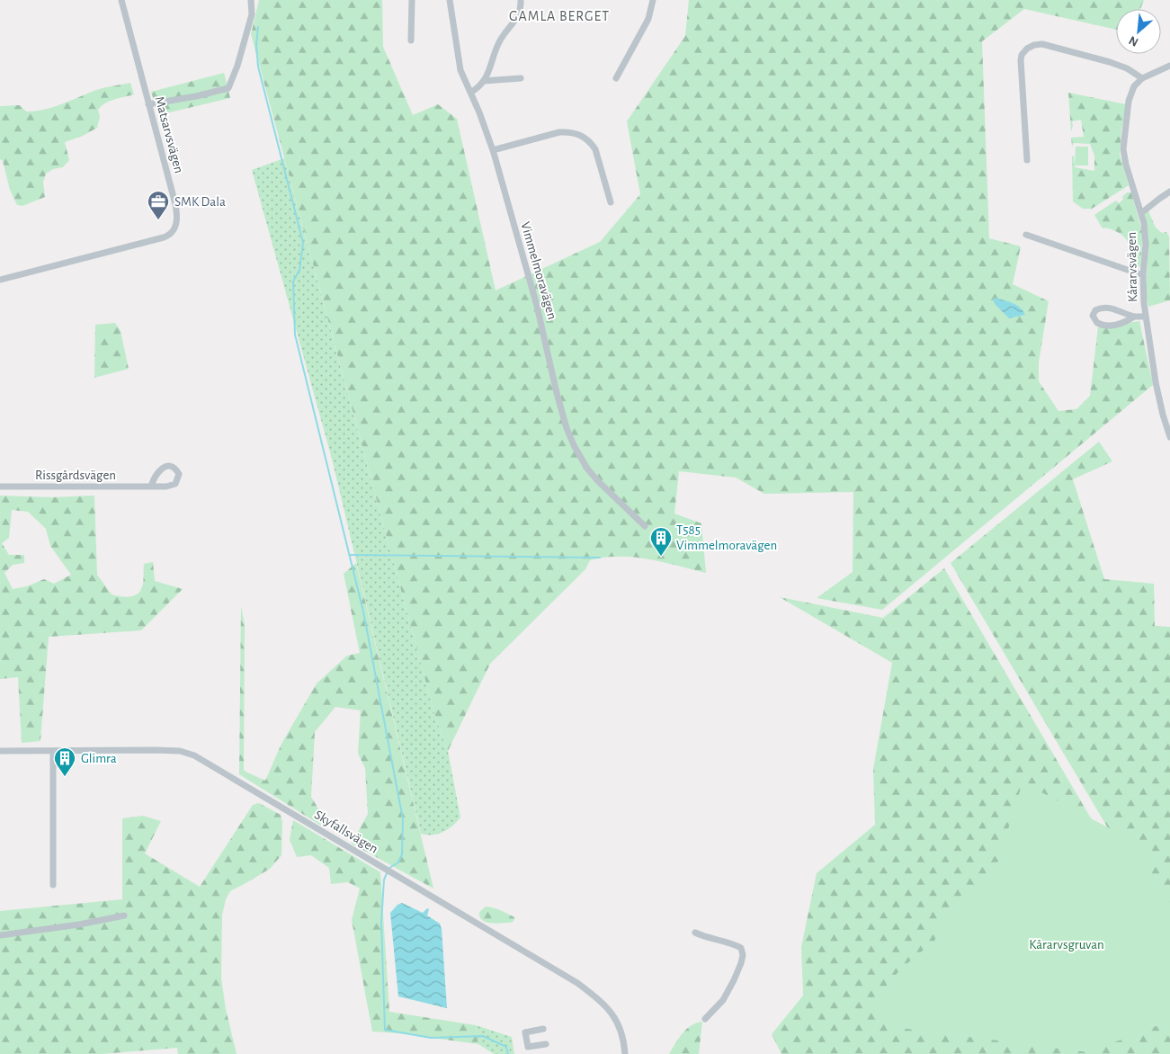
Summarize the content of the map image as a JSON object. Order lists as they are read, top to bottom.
{
  "streets": {
    "street": [
      "Matsarvsvägen",
      "Kårarvsvägen",
      "Vimmelmoravägen",
      "Rissgårdsvägen",
      "Skyfallsvägen"
    ]
  },
  "districts": ["GAMLA BERGET"],
  "parks": ["Kårarvsgruvan"],
  "places": {
    "office": ["SMK Dala"],
    "building": ["T585 Vimmelmoravägen", "Glimra"]
  },
  "north": "bottom left"
}
